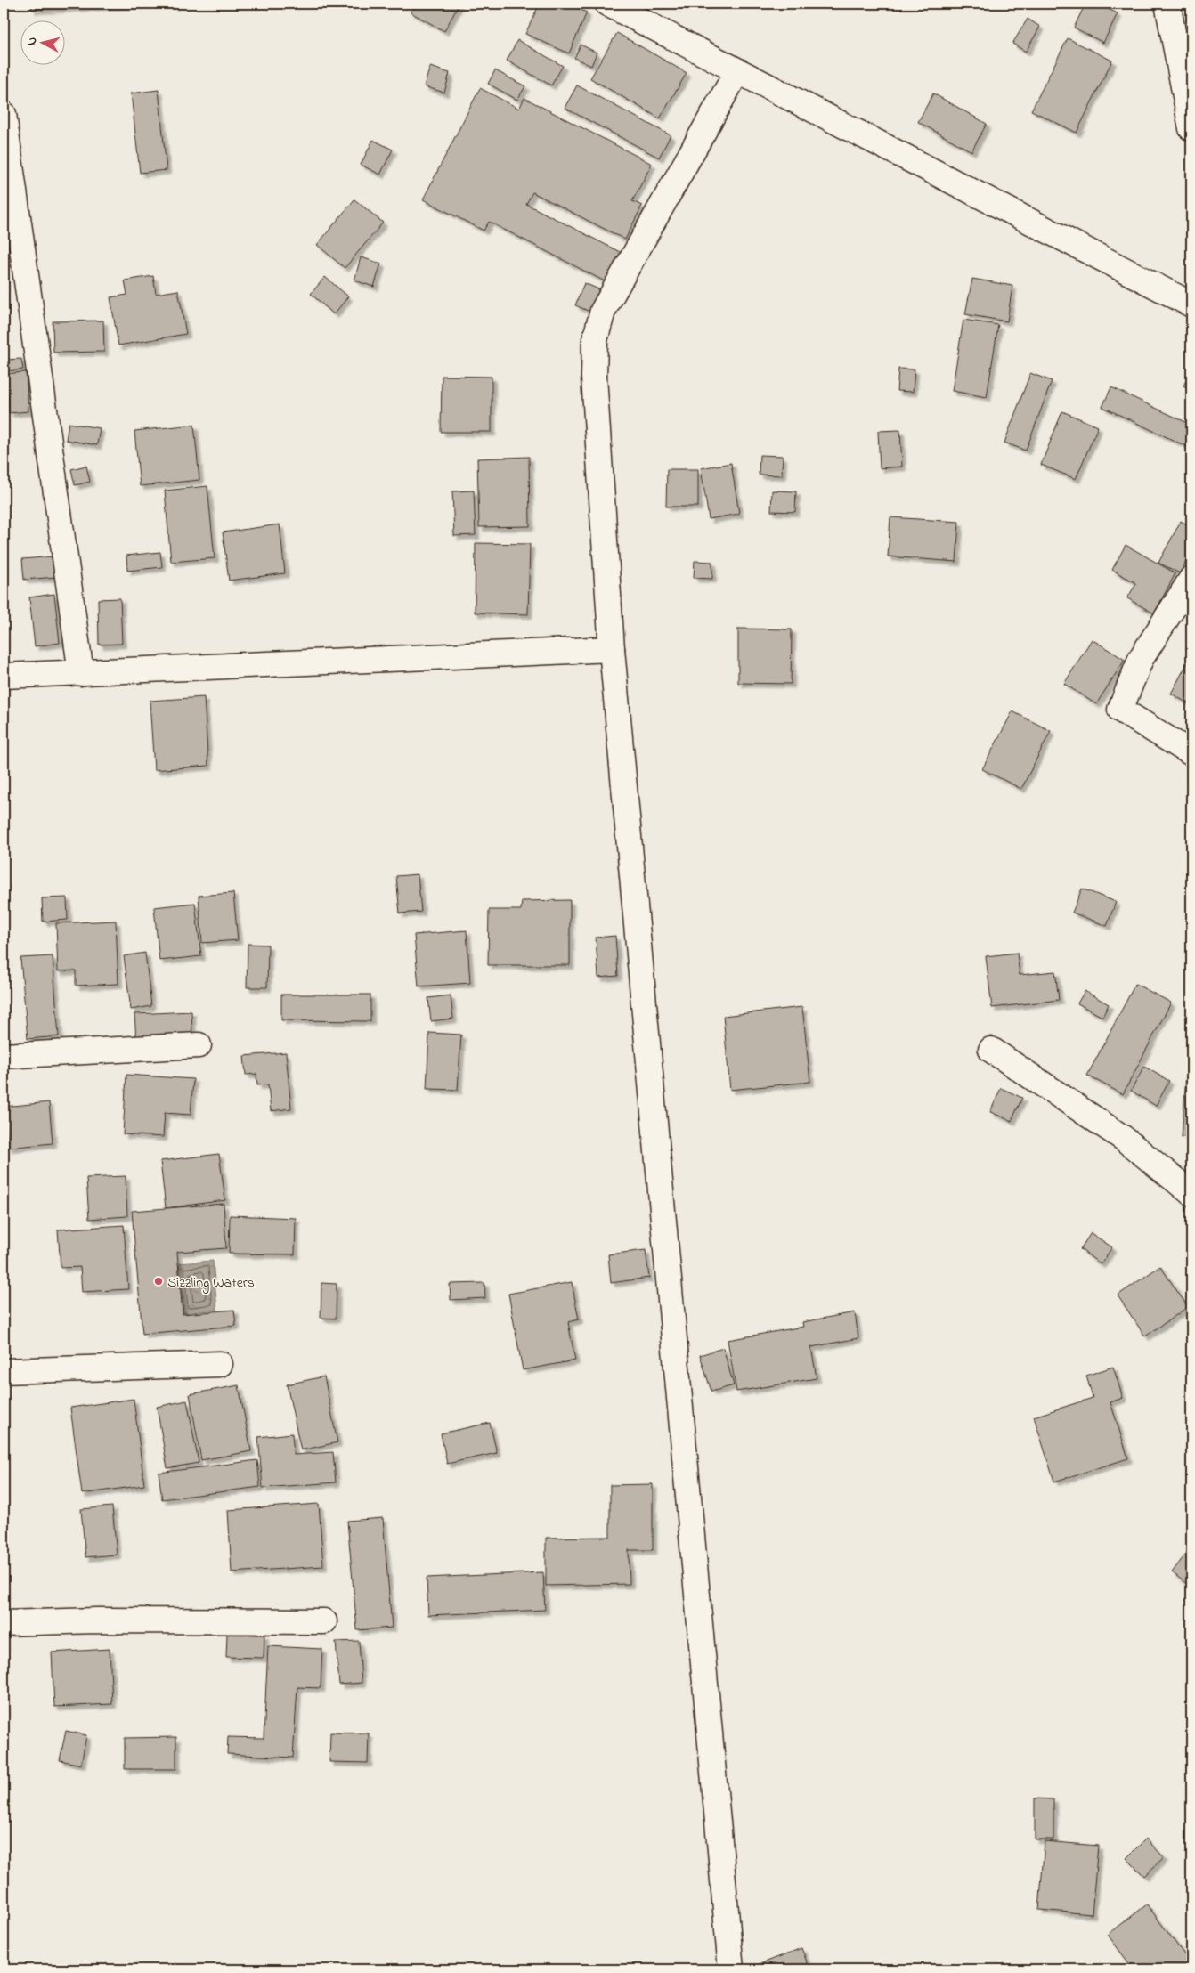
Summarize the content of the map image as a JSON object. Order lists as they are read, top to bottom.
{
  "places": ["Sizzling Waters"],
  "north": "left"
}
